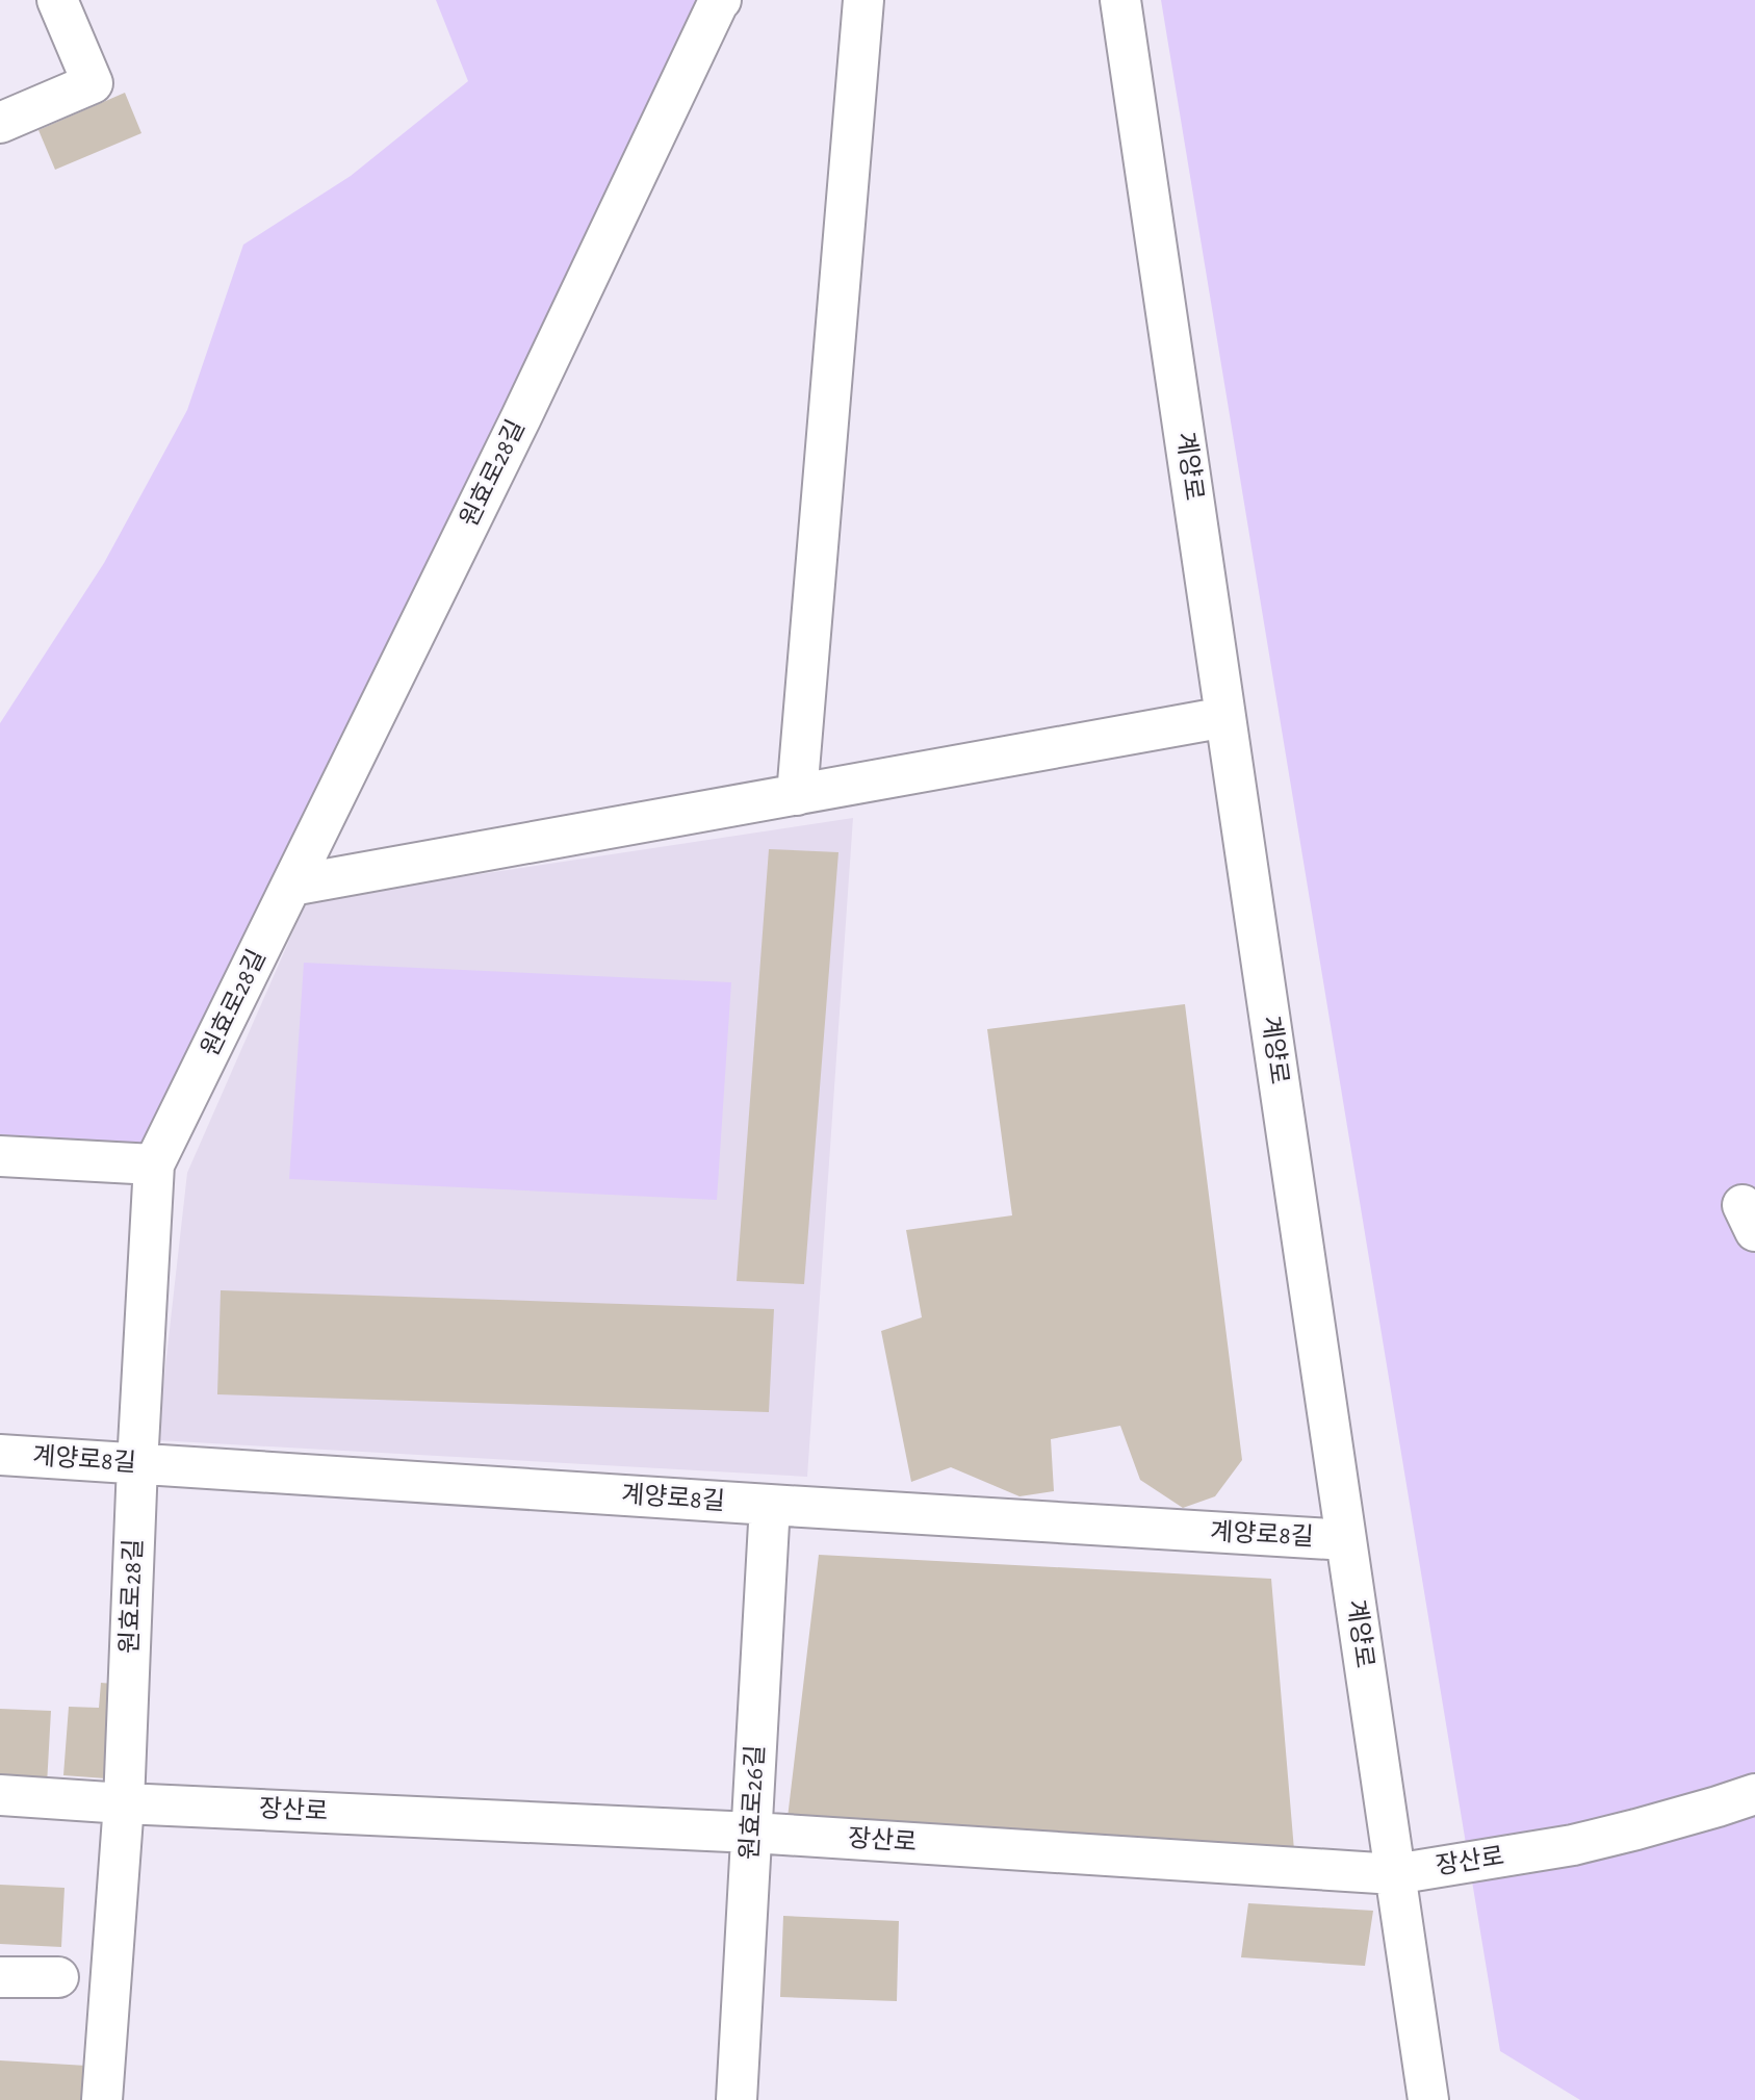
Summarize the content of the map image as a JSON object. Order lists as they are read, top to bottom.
{
  "streets": {
    "street": [
      "계양로",
      "원효로28길",
      "계양로8길",
      "원효로26길",
      "장산로"
    ]
  },
  "crossings": [
    ["계양로", "계양로8길"],
    ["계양로", "장산로"],
    ["원효로28길", "계양로8길"],
    ["원효로28길", "장산로"],
    ["계양로8길", "원효로26길"],
    ["원효로26길", "장산로"]
  ]
}
